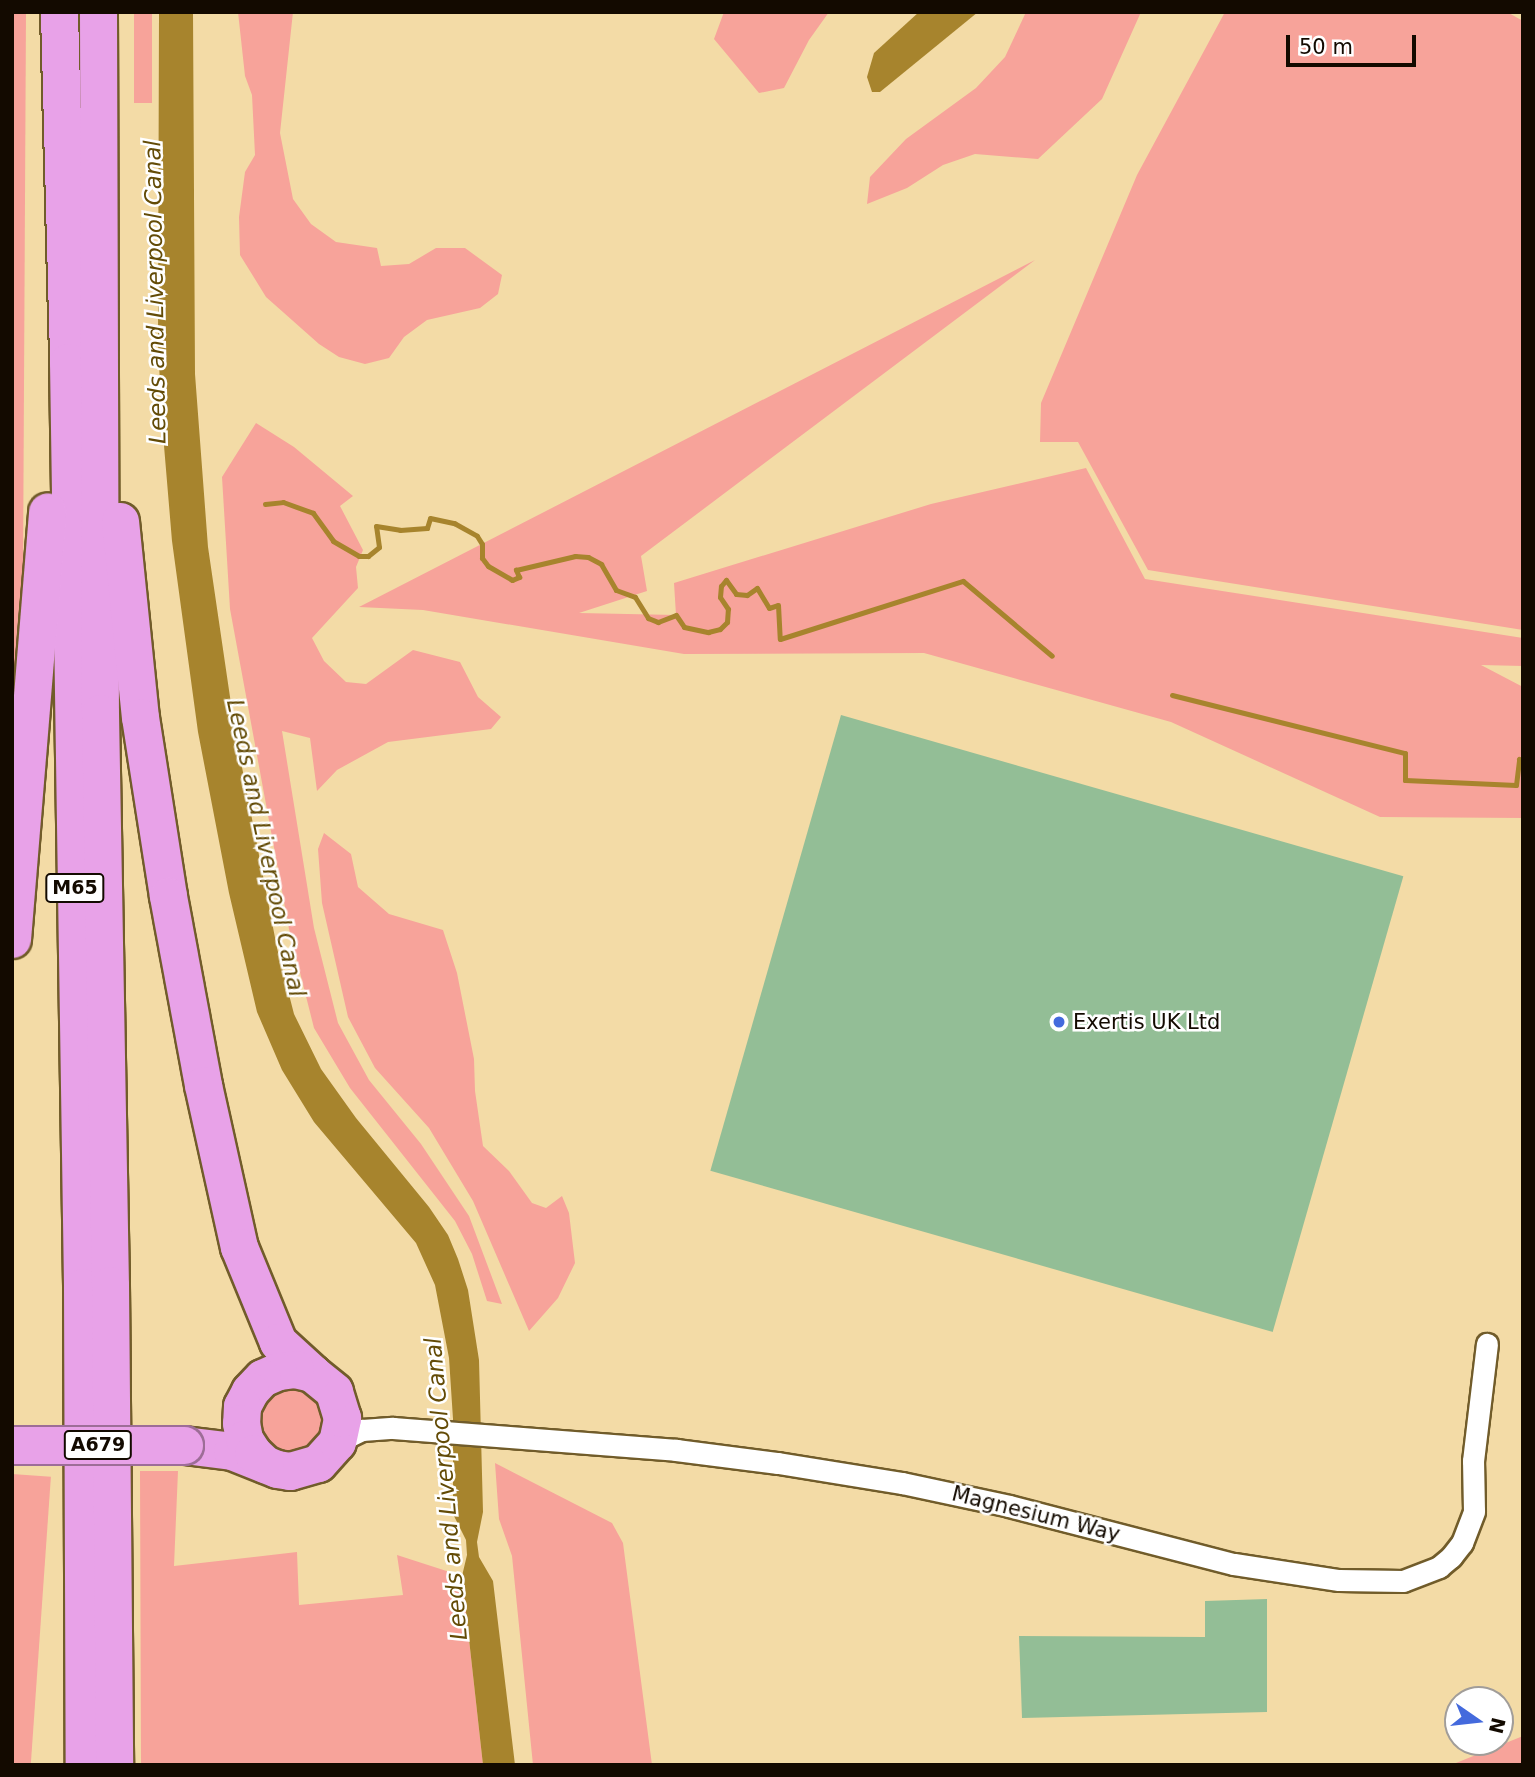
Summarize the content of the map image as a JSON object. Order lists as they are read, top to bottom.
{
  "streets": {
    "highway": ["M65", "A679"],
    "street": ["Magnesium Way"]
  },
  "crossings": [
    ["A679", "Magnesium Way"]
  ],
  "water": ["Leeds and Liverpool Canal"],
  "places": ["Exertis UK Ltd"],
  "scale_bar": "50 m",
  "north": "right"
}
